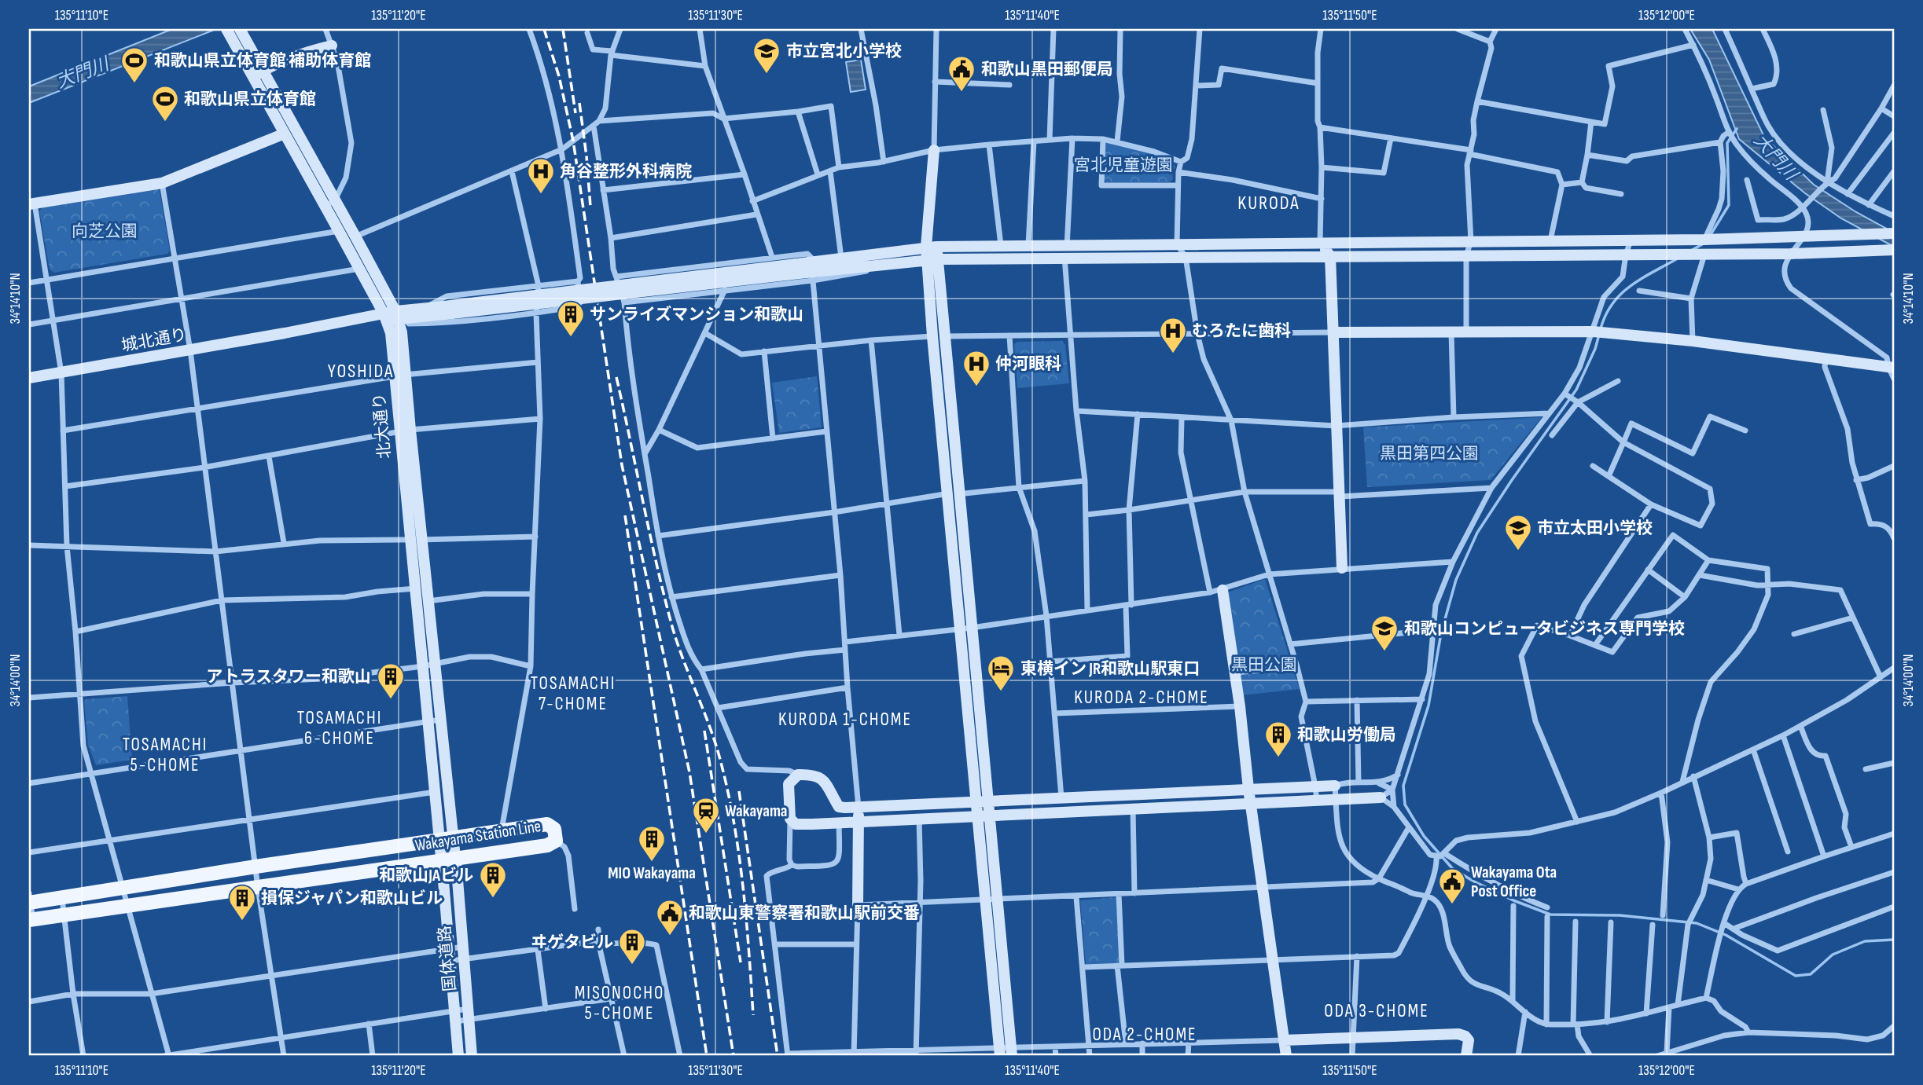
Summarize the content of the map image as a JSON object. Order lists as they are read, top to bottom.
{
  "streets": {
    "main road": ["Wakayama Station Line"],
    "street": ["城北通り", "北大通り", "国体道路"]
  },
  "crossings": [
    ["城北通り", "北大通り"],
    ["北大通り", "Wakayama Station Line"],
    ["北大通り", "国体道路"],
    ["Wakayama Station Line", "国体道路"]
  ],
  "districts": [
    "KURODA",
    "YOSHIDA",
    "TOSAMACHI 7-CHOME",
    "KURODA 2-CHOME",
    "TOSAMACHI 6-CHOME",
    "KURODA 1-CHOME",
    "TOSAMACHI 5-CHOME",
    "MISONOCHO 5-CHOME",
    "ODA 3-CHOME",
    "ODA 2-CHOME"
  ],
  "water": ["大門川"],
  "parks": [
    "宮北児童遊園",
    "向芝公園",
    "黒田第四公園",
    "黒田公園"
  ],
  "places": {
    "school or university": ["市立宮北小学校", "市立太田小学校", "和歌山コンピュータビジネス専門学校"],
    "sports": ["和歌山県立体育館 補助体育館", "和歌山県立体育館"],
    "public building": ["和歌山黒田郵便局", "Wakayama Ota Post Office", "和歌山東警察署和歌山駅前交番"],
    "hospital": ["角谷整形外科病院", "むろたに歯科", "仲河眼科"],
    "building": [
      "サンライズマンション和歌山",
      "アトラスタワー和歌山",
      "和歌山労働局",
      "MIO Wakayama",
      "和歌山JAビル",
      "損保ジャパン和歌山ビル",
      "ヰゲタビル"
    ],
    "hotel": ["東横イン JR和歌山駅東口"],
    "station": ["Wakayama"]
  },
  "coordinates": [
    "135°11'10\"E",
    "135°11'20\"E",
    "135°11'30\"E",
    "135°11'40\"E",
    "135°11'50\"E",
    "135°12'00\"E",
    "34°14'10\"N",
    "34°14'00\"N"
  ]
}
